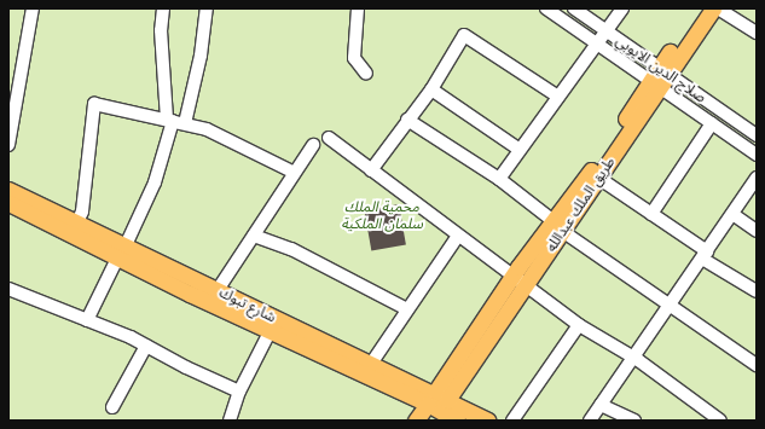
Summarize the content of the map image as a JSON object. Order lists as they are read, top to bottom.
{
  "streets": {
    "main road": ["طريق الملك عبدالله", "شارع تبوك"],
    "street": ["صلاح الدين الايوبي"]
  },
  "crossings": [
    ["صلاح الدين الايوبي", "طريق الملك عبدالله"],
    ["طريق الملك عبدالله", "شارع تبوك"]
  ],
  "parks": ["محمية الملك سلمان الملكية"]
}
